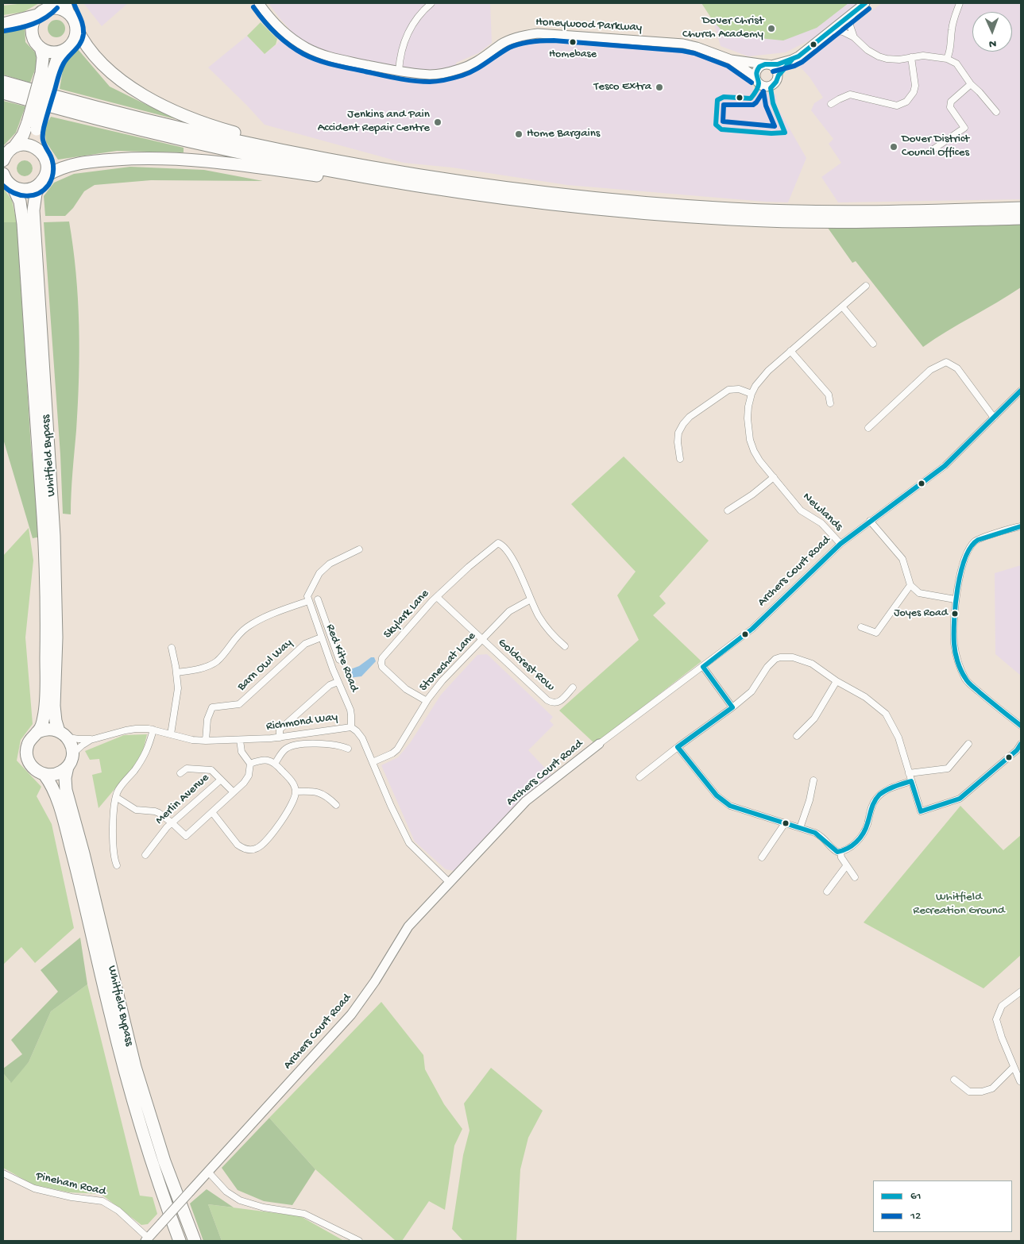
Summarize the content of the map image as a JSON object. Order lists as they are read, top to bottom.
{
  "streets": {
    "highway": ["Whitfield Bypass"],
    "street": [
      "Honeywood Parkway",
      "Newlands",
      "Archers Court Road",
      "Skylark Lane",
      "Red Kite Road",
      "Stonechat Lane",
      "Barn Owl Way",
      "Goldcrest Row",
      "Richmond Way",
      "Merlin Avenue",
      "Pineham Road"
    ]
  },
  "crossings": [
    ["Whitfield Bypass", "Richmond Way"],
    ["Newlands", "Archers Court Road"],
    ["Archers Court Road", "Richmond Way"],
    ["Archers Court Road", "Pineham Road"],
    ["Skylark Lane", "Stonechat Lane"],
    ["Red Kite Road", "Barn Owl Way"],
    ["Red Kite Road", "Richmond Way"],
    ["Stonechat Lane", "Goldcrest Row"],
    ["Stonechat Lane", "Richmond Way"],
    ["Barn Owl Way", "Richmond Way"]
  ],
  "parks": ["Whitfield Recreation Ground"],
  "places": [
    "Dover Christ Church Academy",
    "Homebase",
    "Tesco Extra",
    "Jenkins and Pain Accident Repair Centre",
    "Home Bargains",
    "Dover District Council Offices",
    "Joyes Road"
  ],
  "lines": ["transit line 61", "transit line 12"],
  "legend": ["61", "12"],
  "north": "bottom"
}
